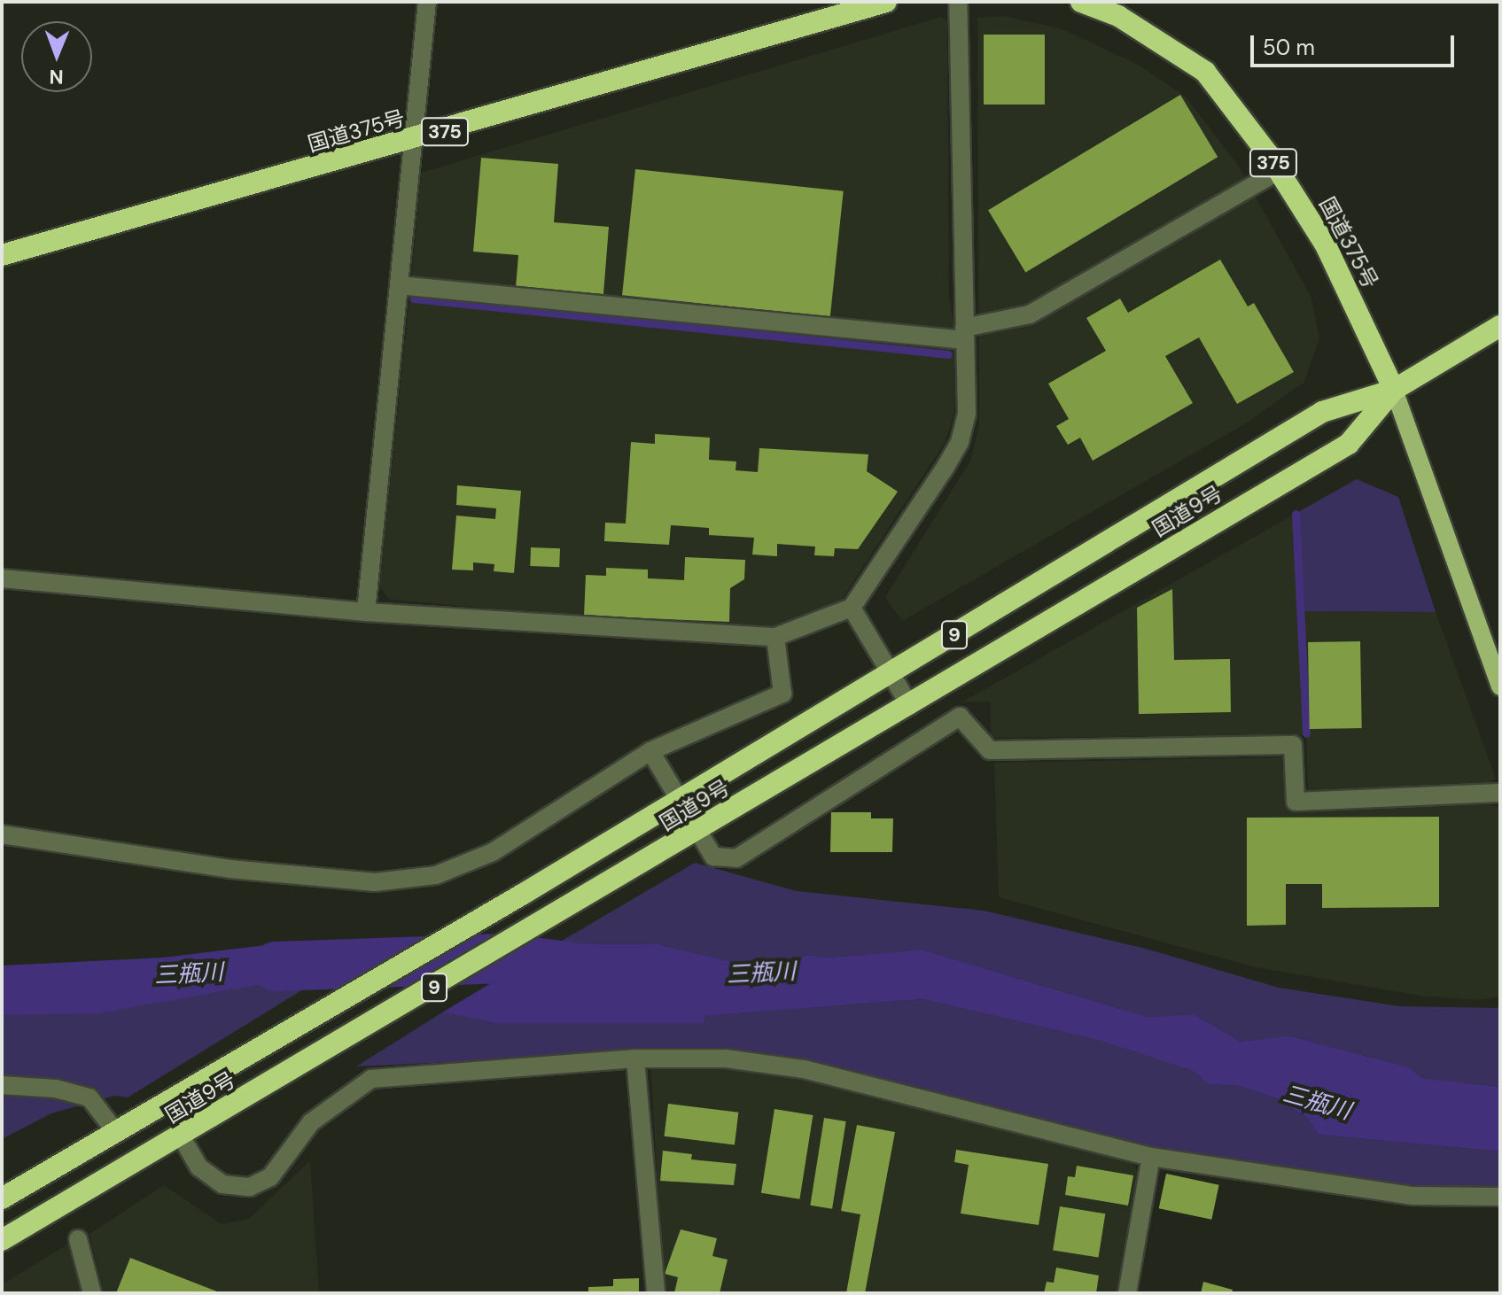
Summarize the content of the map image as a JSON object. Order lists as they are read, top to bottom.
{
  "streets": {
    "highway": [
      "国道375号",
      "375",
      "国道9号",
      "9"
    ]
  },
  "crossings": [
    ["国道375号", "国道9号"]
  ],
  "water": ["三瓶川"],
  "scale_bar": "50 m",
  "north": "bottom"
}
